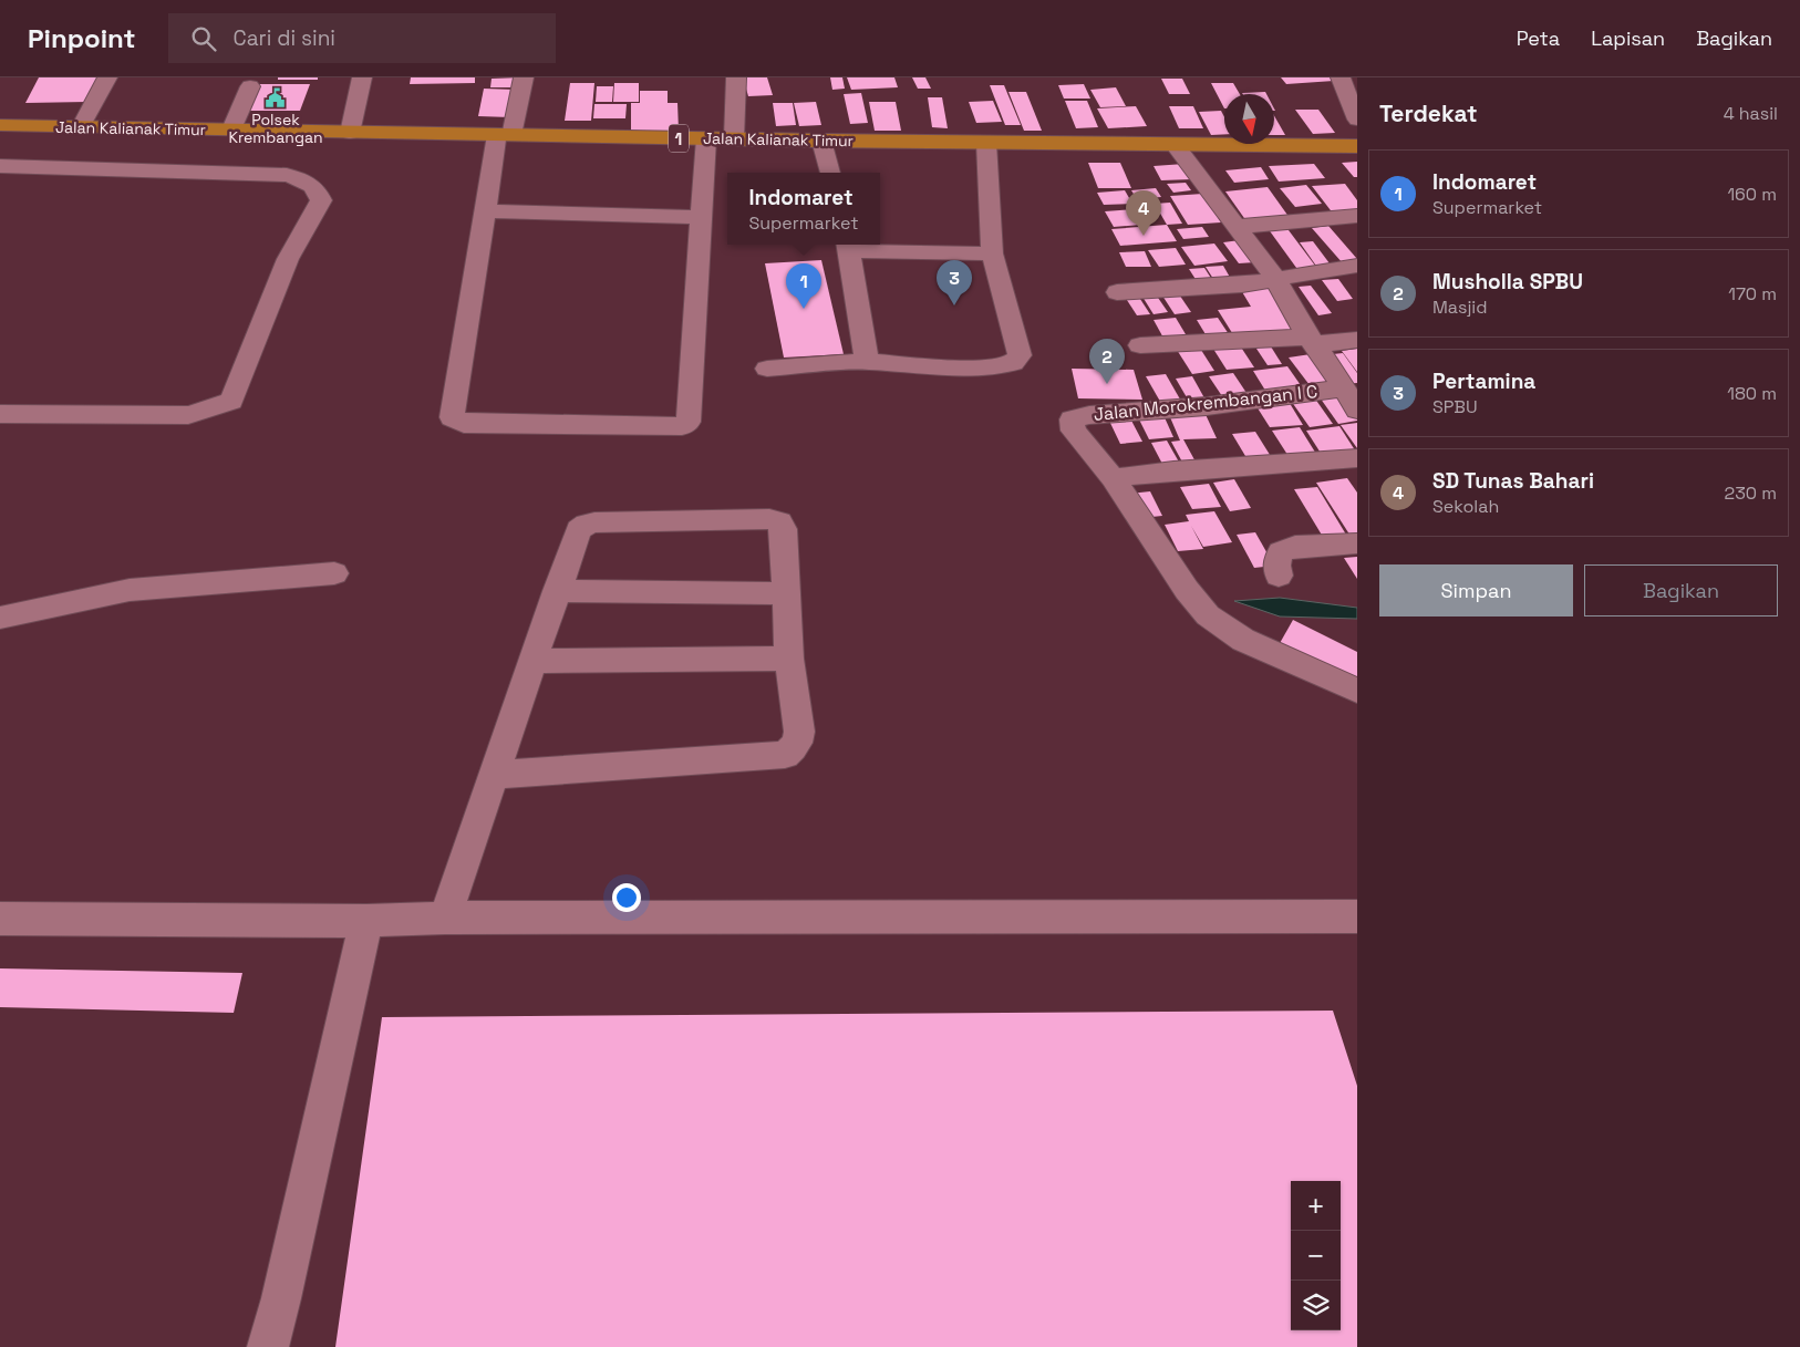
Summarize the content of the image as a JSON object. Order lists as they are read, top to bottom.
{
  "streets": {
    "highway": ["Jalan Kalianak Timur", "1"],
    "street": ["Jalan Morokrembangan I C"]
  },
  "places": {
    "public building": ["Polsek Krembangan"]
  },
  "north": "bottom",
  "page": {
    "header": "Pinpoint",
    "search": "Cari di sini",
    "nav": ["Peta", "Lapisan", "Bagikan"],
    "heading": ["Terdekat", "4 hasil"],
    "list": [
      {
        "mark": "1",
        "name": "Indomaret",
        "note": "Supermarket",
        "value": "160 m"
      },
      {
        "mark": "2",
        "name": "Musholla SPBU",
        "note": "Masjid",
        "value": "170 m"
      },
      {
        "mark": "3",
        "name": "Pertamina",
        "note": "SPBU",
        "value": "180 m"
      },
      {
        "mark": "4",
        "name": "SD Tunas Bahari",
        "note": "Sekolah",
        "value": "230 m"
      }
    ],
    "popup": ["Indomaret", "Supermarket"],
    "pins": [
      "4",
      "3",
      "1",
      "2"
    ],
    "buttons": ["Simpan", "Bagikan"],
    "map_buttons": ["+", "−"]
  }
}
